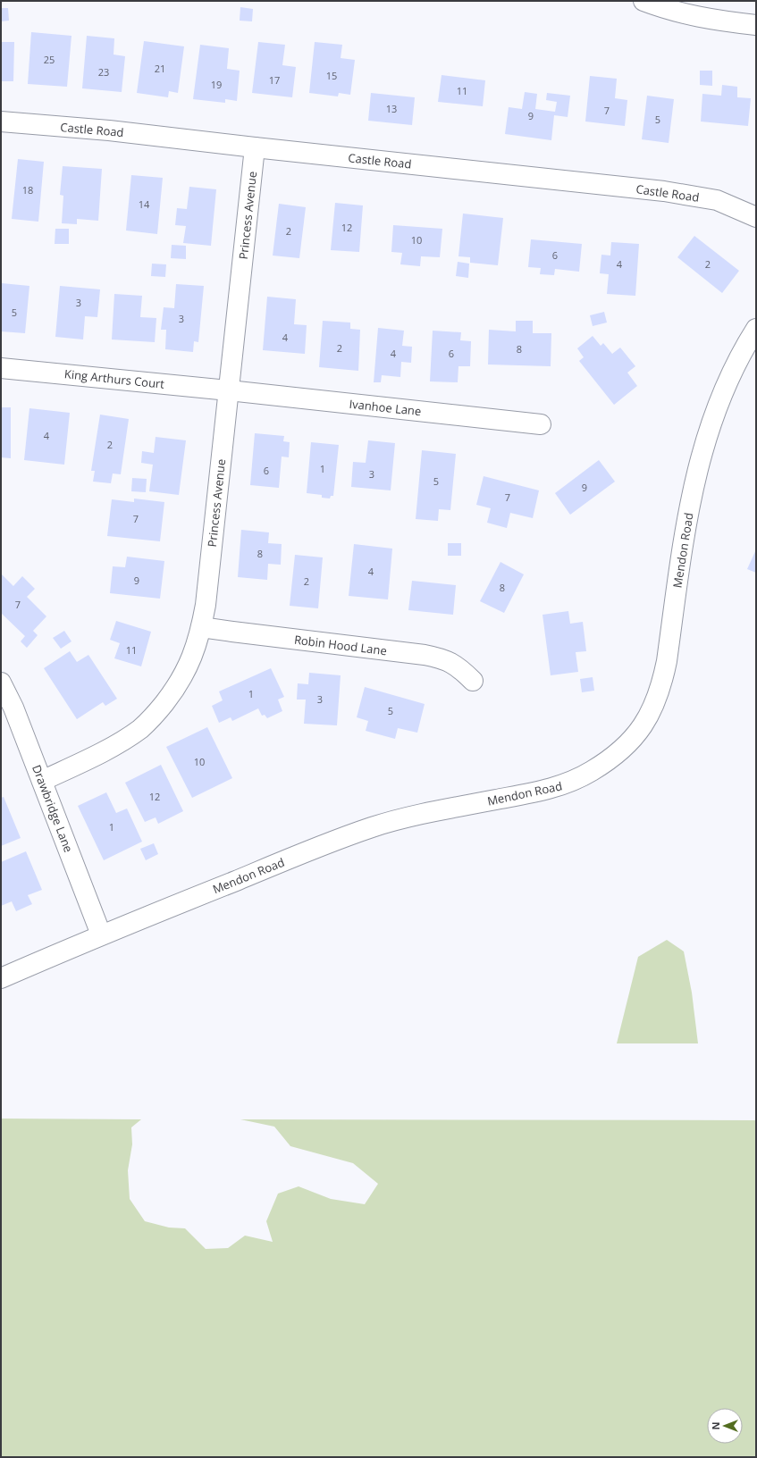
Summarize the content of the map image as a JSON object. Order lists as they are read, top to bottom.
{
  "streets": {
    "street": [
      "Castle Road",
      "Princess Avenue",
      "King Arthurs Court",
      "Ivanhoe Lane",
      "Mendon Road",
      "Robin Hood Lane",
      "Drawbridge Lane"
    ]
  },
  "crossings": [
    ["Castle Road", "Princess Avenue"],
    ["Princess Avenue", "King Arthurs Court"],
    ["Princess Avenue", "Ivanhoe Lane"],
    ["Princess Avenue", "Robin Hood Lane"],
    ["Princess Avenue", "Drawbridge Lane"],
    ["King Arthurs Court", "Ivanhoe Lane"],
    ["Mendon Road", "Drawbridge Lane"]
  ],
  "house_numbers": [
    "25",
    "21",
    "23",
    "15",
    "17",
    "19",
    "11",
    "13",
    "7",
    "9",
    "5",
    "18",
    "14",
    "12",
    "2",
    "10",
    "6",
    "4",
    "2",
    "3",
    "5",
    "3",
    "4",
    "2",
    "8",
    "4",
    "6",
    "4",
    "2",
    "1",
    "6",
    "3",
    "5",
    "9",
    "7",
    "7",
    "8",
    "4",
    "9",
    "2",
    "8",
    "7",
    "11",
    "1",
    "3",
    "5",
    "10",
    "12",
    "1"
  ],
  "north": "left"
}
